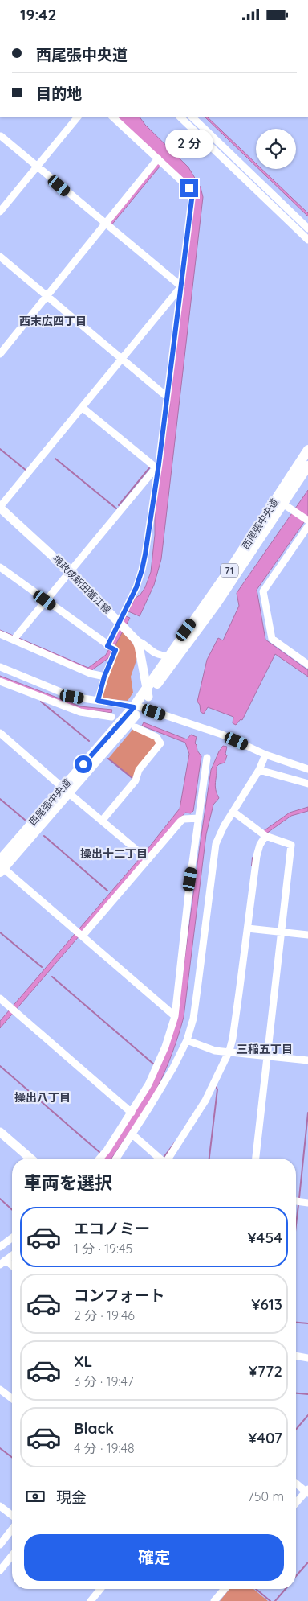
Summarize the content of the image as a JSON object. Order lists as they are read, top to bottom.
{
  "streets": {
    "main road": ["西尾張中央道", "71", "境政成新田蟹江線"]
  },
  "crossings": [
    ["西尾張中央道", "境政成新田蟹江線"]
  ],
  "districts": [
    "西末広四丁目",
    "操出十二丁目",
    "三稲五丁目",
    "操出八丁目"
  ],
  "page": {
    "status": "19:42",
    "banner": ["西尾張中央道", "目的地"],
    "bubble": "2 分",
    "heading": "車両を選択",
    "list": [
      {
        "name": "エコノミー",
        "note": "1 分 · 19:45",
        "value": "¥454"
      },
      {
        "name": "コンフォート",
        "note": "2 分 · 19:46",
        "value": "¥613"
      },
      {
        "name": "XL",
        "note": "3 分 · 19:47",
        "value": "¥772"
      },
      {
        "name": "Black",
        "note": "4 分 · 19:48",
        "value": "¥407"
      }
    ],
    "pay": ["現金", "750 m"],
    "buttons": "確定"
  }
}
